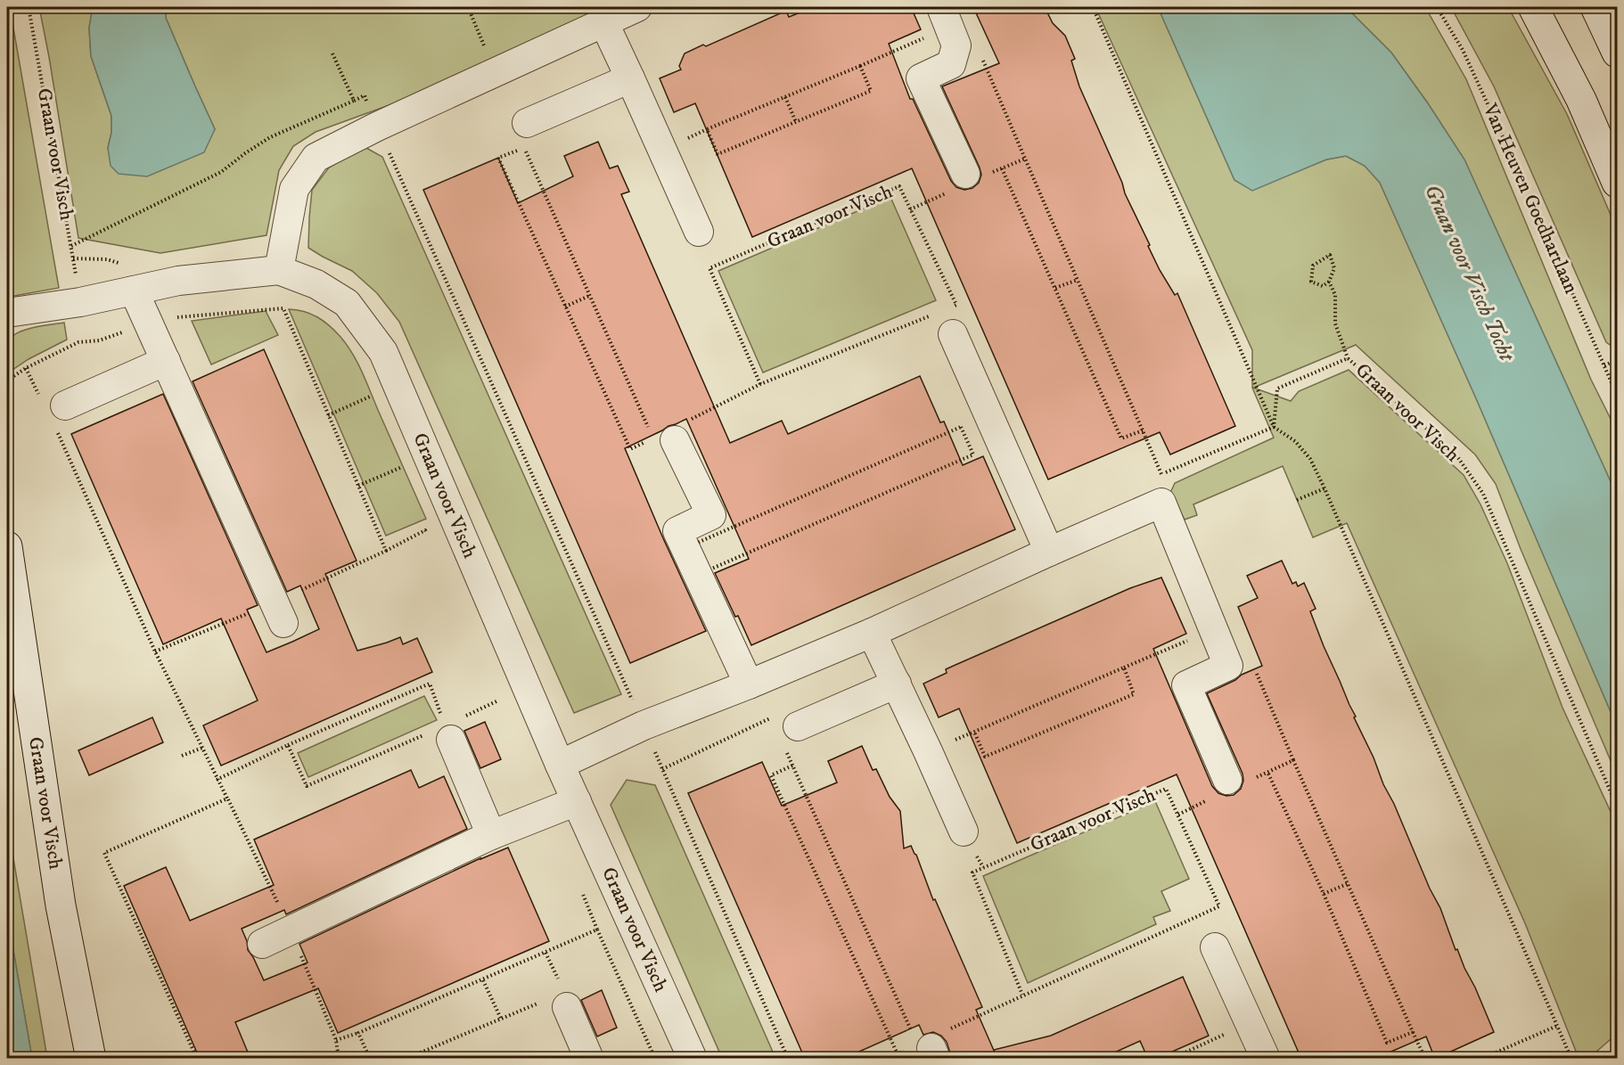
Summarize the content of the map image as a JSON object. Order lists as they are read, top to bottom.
{
  "streets": {
    "street": ["Graan voor Visch"],
    "path": ["Van Heuven Goedhartlaan"]
  },
  "water": ["Graan voor Visch Tocht"]
}
